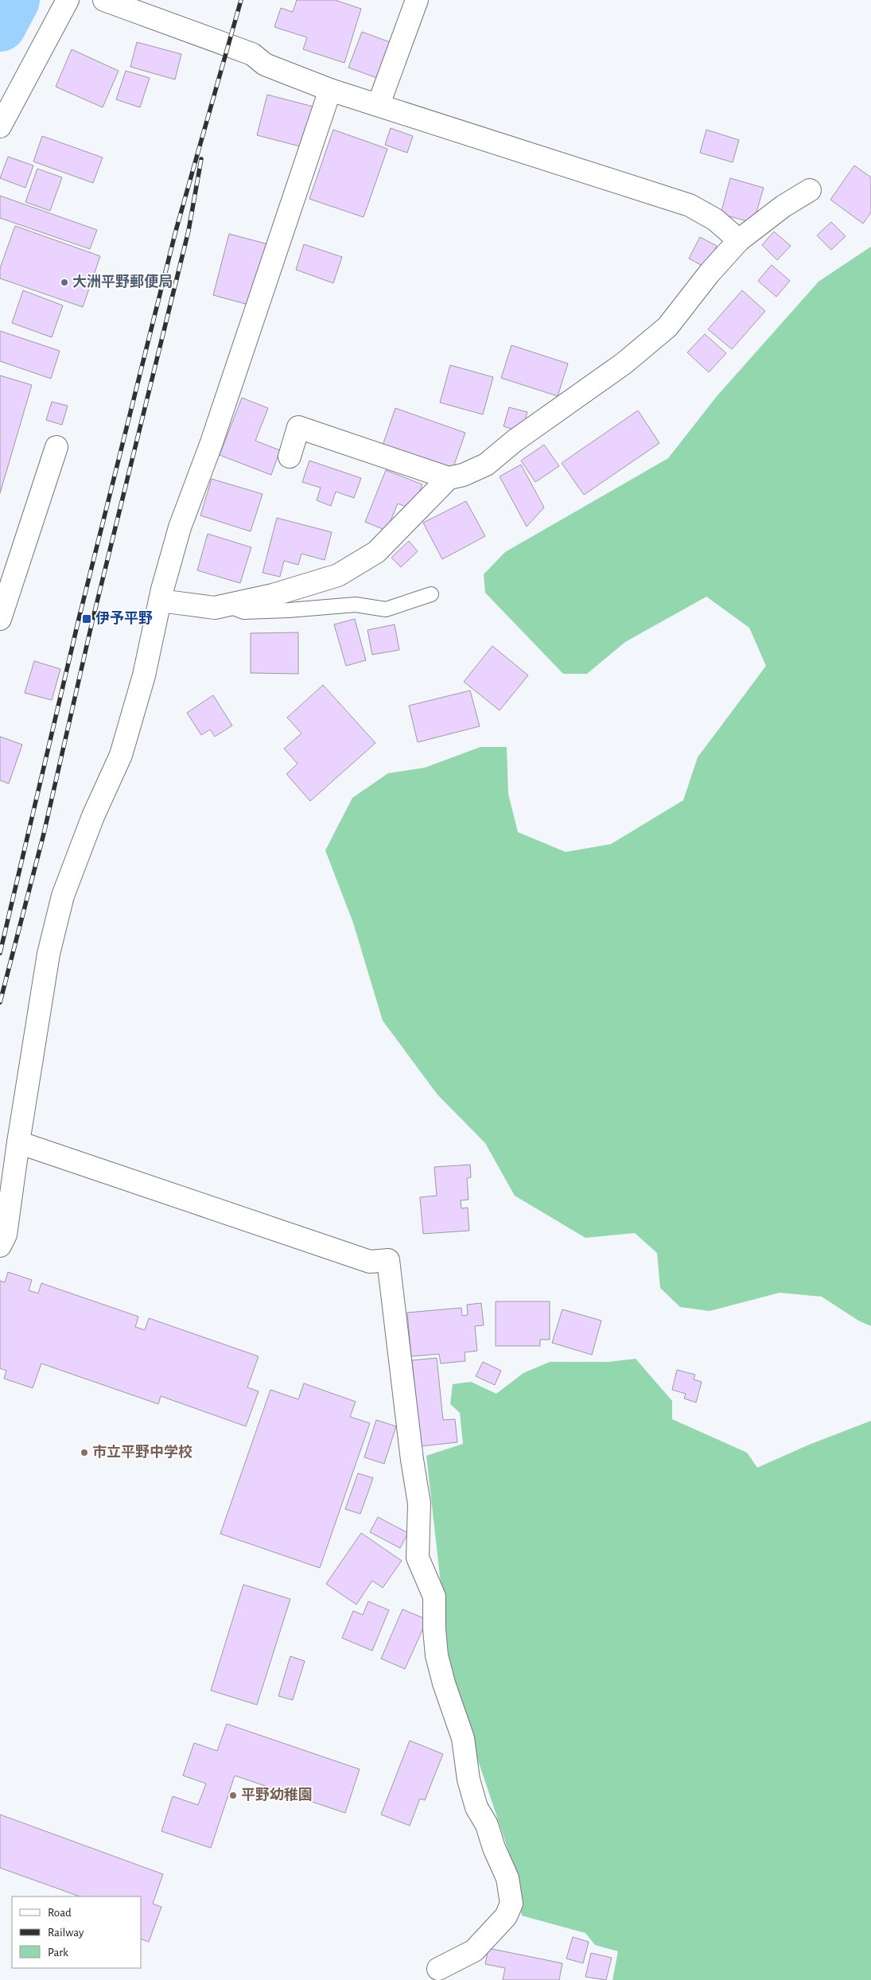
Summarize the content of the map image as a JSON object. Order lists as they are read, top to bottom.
{
  "places": {
    "other": ["大洲平野郵便局", "市立平野中学校", "平野幼稚園"],
    "transit": ["伊予平野"]
  },
  "legend": ["Road", "Railway", "Park"]
}
